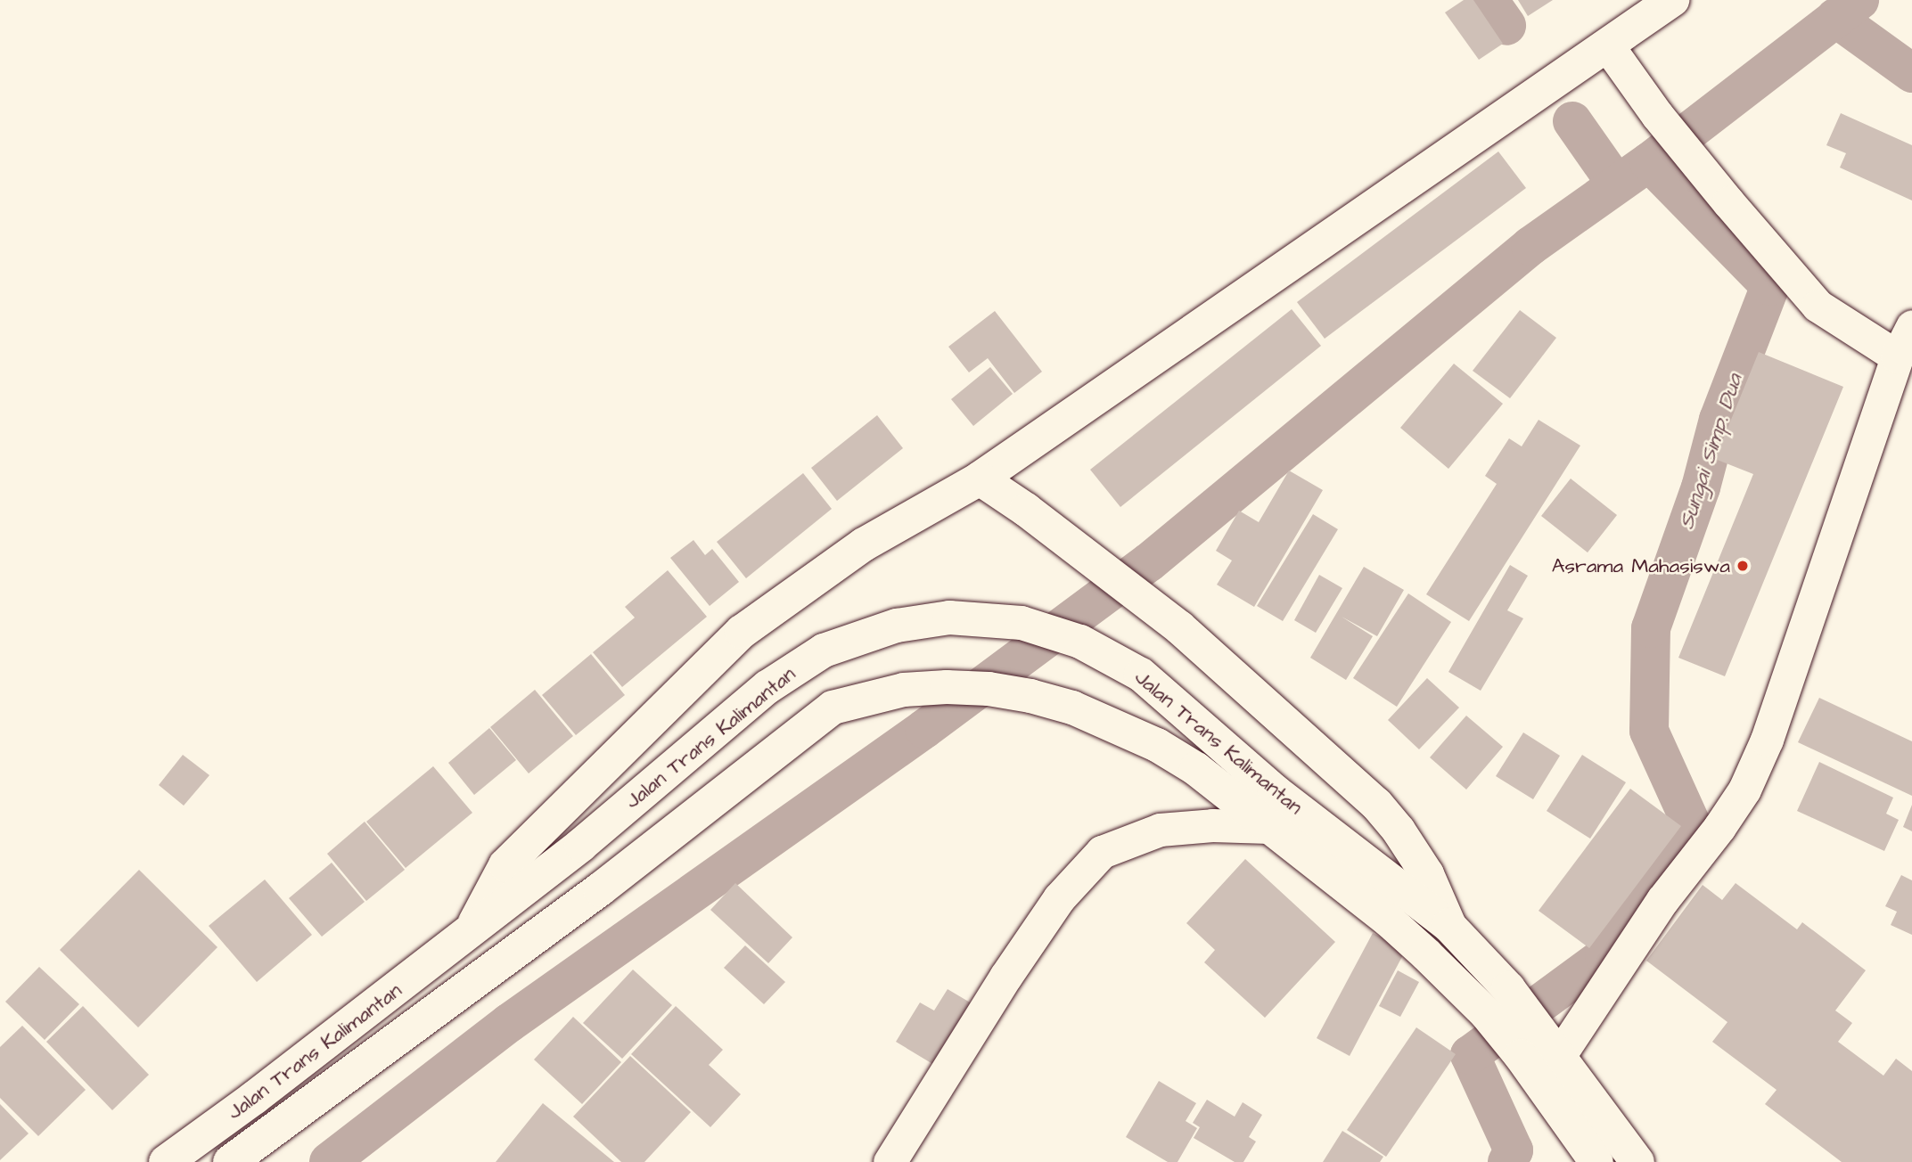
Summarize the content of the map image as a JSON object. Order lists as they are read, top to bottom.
{
  "streets": {
    "main road": ["Jalan Trans Kalimantan"]
  },
  "water": ["Sungai Simp. Dua"],
  "places": ["Asrama Mahasiswa"]
}
